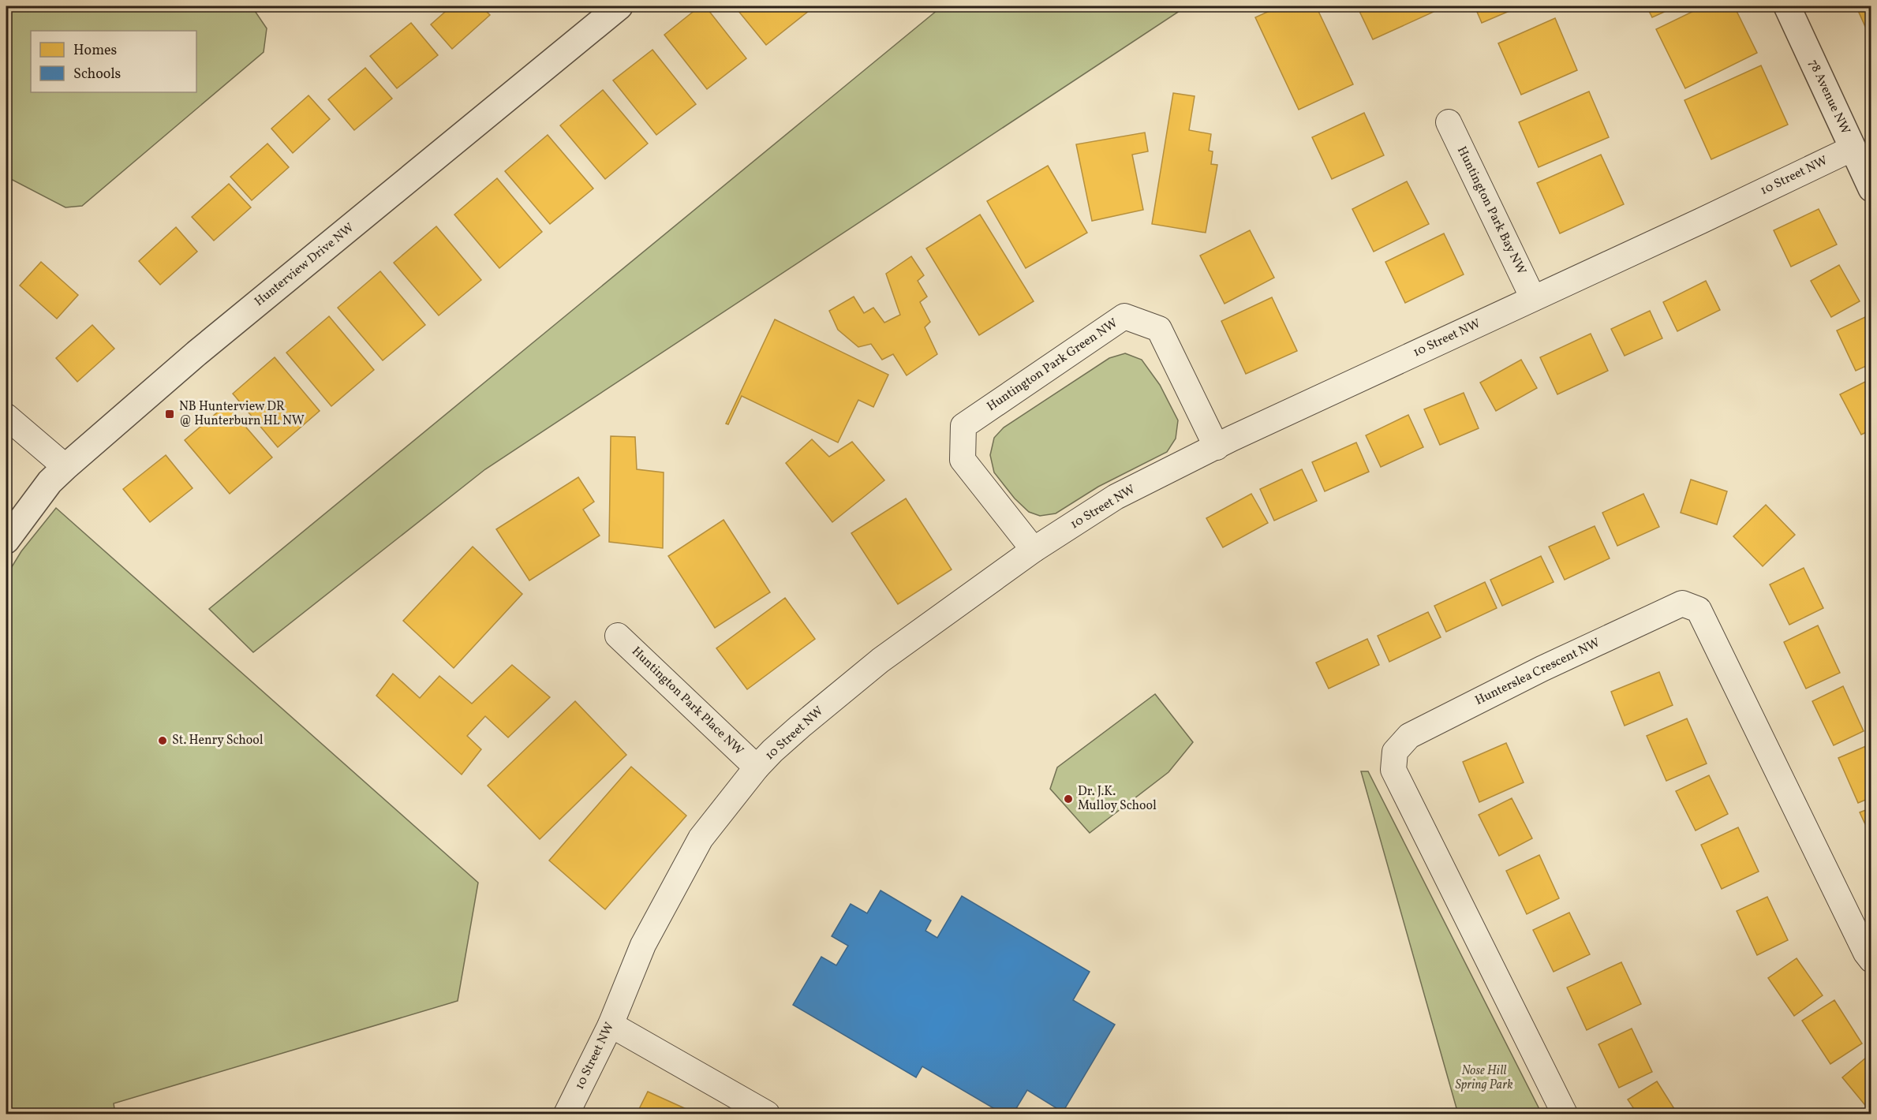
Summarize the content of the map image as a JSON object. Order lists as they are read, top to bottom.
{
  "streets": {
    "street": [
      "78 Avenue NW",
      "10 Street NW",
      "Huntington Park Bay NW",
      "Hunterview Drive NW",
      "Huntington Park Green NW",
      "Hunterslea Crescent NW",
      "Huntington Park Place NW"
    ]
  },
  "crossings": [
    ["78 Avenue NW", "10 Street NW"],
    ["10 Street NW", "Huntington Park Bay NW"],
    ["10 Street NW", "Huntington Park Green NW"],
    ["10 Street NW", "Huntington Park Place NW"]
  ],
  "parks": ["Nose Hill Spring Park"],
  "places": {
    "transit": ["NB Hunterview DR @ Hunterburn HL NW"],
    "other": ["St. Henry School", "Dr. J.K. Mulloy School"]
  },
  "legend": ["Homes", "Schools"]
}
